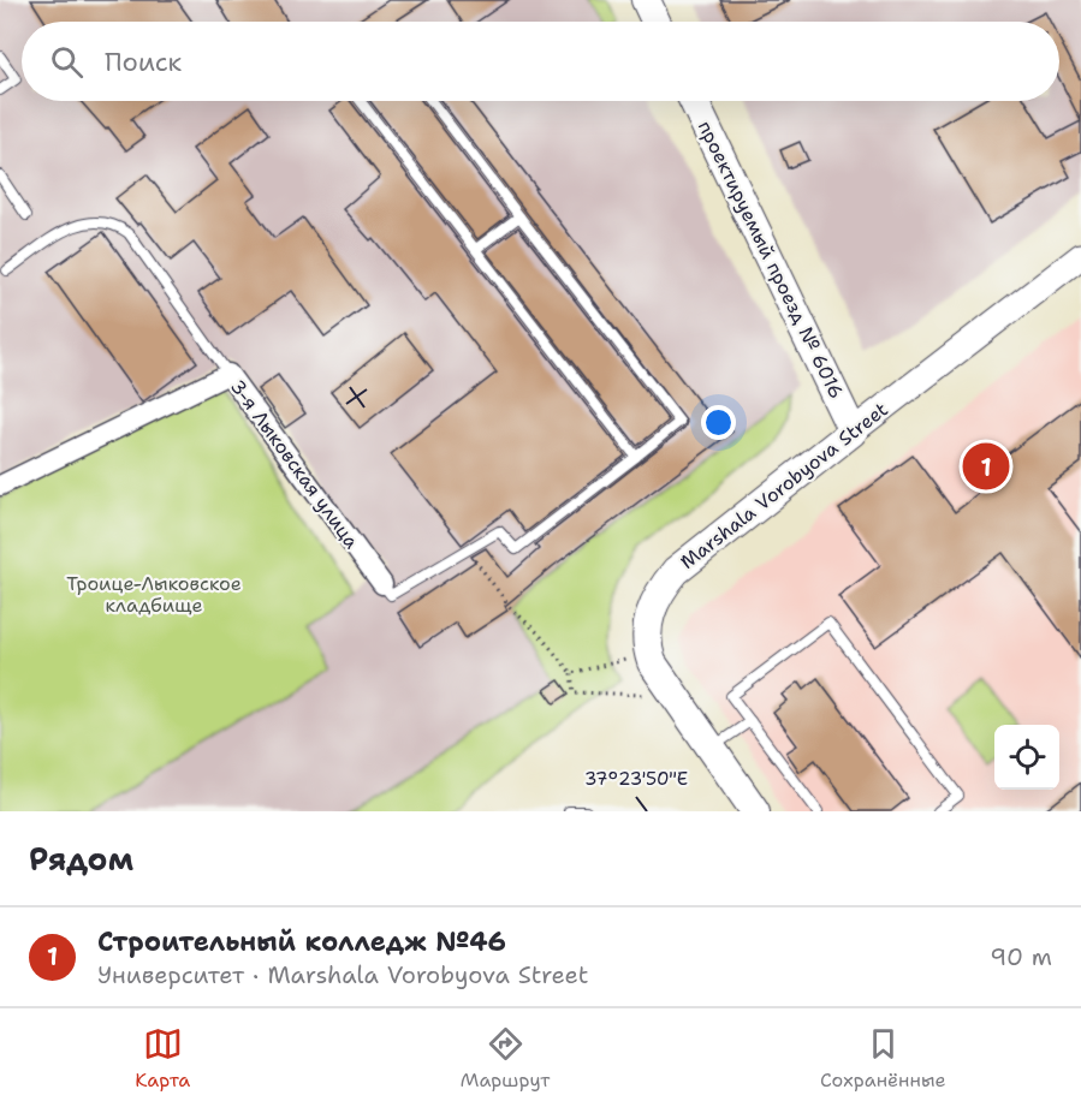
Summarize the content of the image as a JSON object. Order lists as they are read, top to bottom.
{
  "streets": {
    "main road": ["проектируемый проезд № 6016", "Marshala Vorobyova Street"],
    "street": ["3-я Лыковская улица"]
  },
  "crossings": [
    ["проектируемый проезд № 6016", "Marshala Vorobyova Street"]
  ],
  "parks": ["Троице-Лыковское кладбище"],
  "page": {
    "search": "Поиск",
    "pins": "1",
    "heading": "Рядом",
    "list": [
      {
        "mark": "1",
        "name": "Строительный колледж №46",
        "note": "Университет · Marshala Vorobyova Street",
        "value": "90 m"
      }
    ],
    "nav": ["Карта", "Маршрут", "Сохранённые"]
  },
  "coordinates": ["37°23'50\"E"]
}
